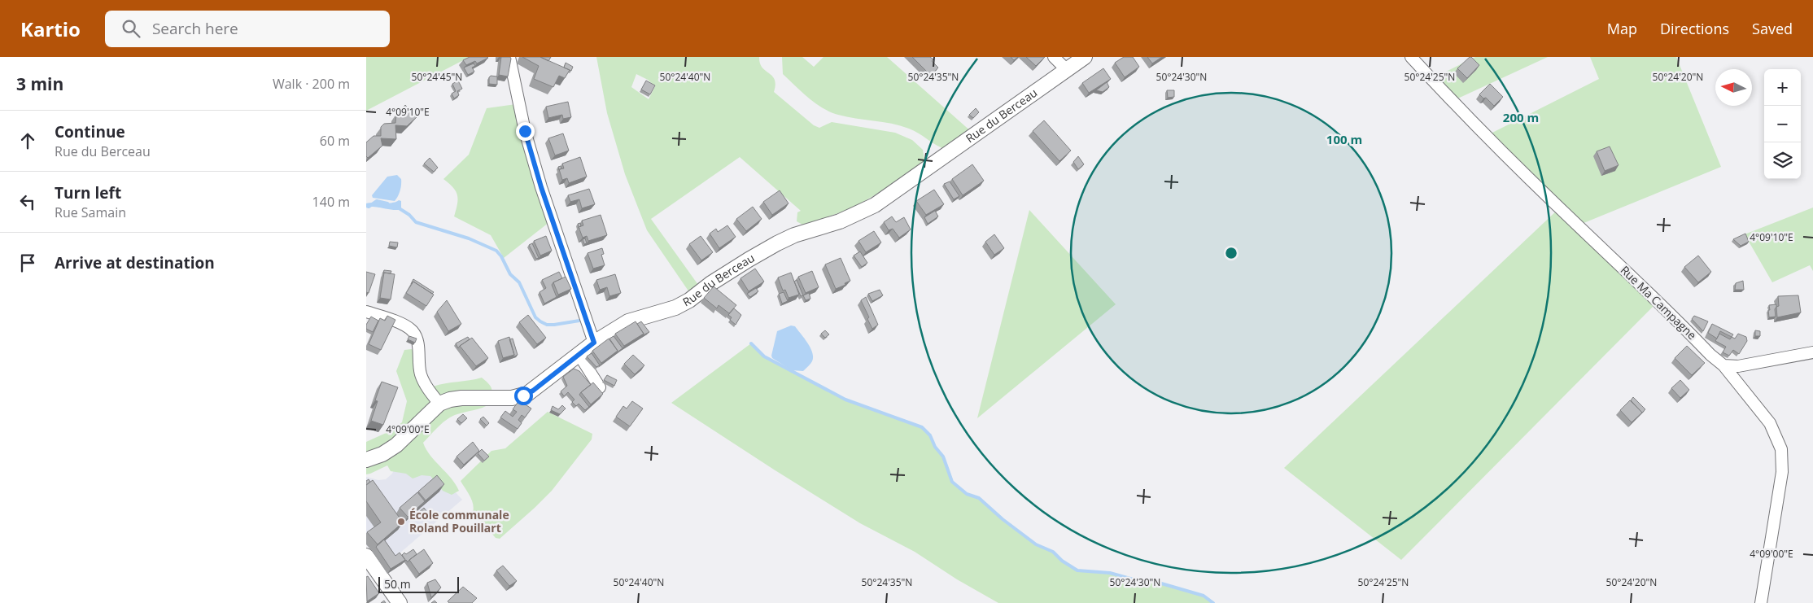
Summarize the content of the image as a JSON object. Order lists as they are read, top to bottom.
{
  "streets": {
    "street": ["Rue du Berceau", "Rue Ma Campagne"]
  },
  "places": ["École communale Roland Pouillart"],
  "scale_bar": "50 m",
  "north": "left",
  "page": {
    "header": "Kartio",
    "search": "Search here",
    "nav": ["Map", "Directions", "Saved"],
    "heading": ["3 min", "Walk · 200 m"],
    "map_buttons": ["+", "−"],
    "list": [
      ["Continue", "Rue du Berceau", "60 m"],
      ["Turn left", "Rue Samain", "140 m"],
      "Arrive at destination"
    ],
    "scale": "50 m"
  },
  "coordinates": [
    "50°24'45\"N",
    "50°24'40\"N",
    "50°24'35\"N",
    "50°24'30\"N",
    "50°24'25\"N",
    "50°24'20\"N",
    "4°09'10\"E",
    "4°09'00\"E"
  ],
  "rings": ["200 m", "100 m"]
}
